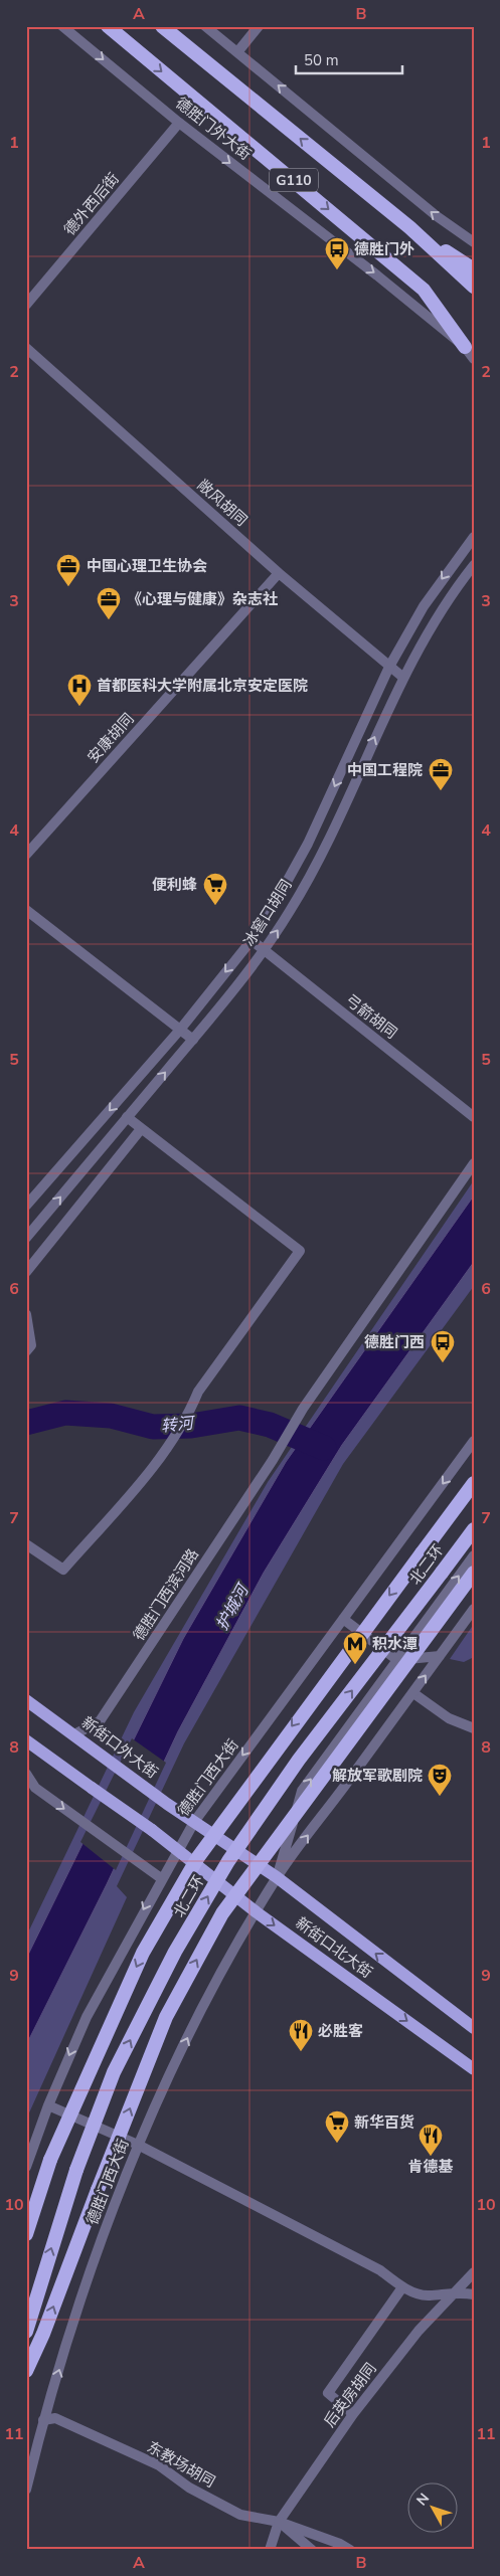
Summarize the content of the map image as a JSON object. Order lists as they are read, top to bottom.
{
  "streets": {
    "highway": ["德胜门外大街", "G110", "北二环"],
    "main road": ["新街口外大街", "新街口北大街"],
    "street": [
      "德外西后街",
      "敞风胡同",
      "安康胡同",
      "冰窖口胡同",
      "弓箭胡同",
      "德胜门西滨河路",
      "德胜门西大街",
      "后英房胡同",
      "东教场胡同"
    ]
  },
  "crossings": [
    ["德胜门外大街", "德外西后街"],
    ["敞风胡同", "安康胡同"],
    ["敞风胡同", "冰窖口胡同"],
    ["冰窖口胡同", "弓箭胡同"],
    ["德胜门西滨河路", "新街口外大街"],
    ["新街口外大街", "德胜门西大街"],
    ["新街口外大街", "新街口北大街"],
    ["德胜门西大街", "新街口北大街"],
    ["德胜门西大街", "东教场胡同"],
    ["后英房胡同", "东教场胡同"]
  ],
  "water": ["转河", "护城河"],
  "places": {
    "bus stop": ["德胜门外", "德胜门西"],
    "office": ["中国心理卫生协会", "《心理与健康》杂志社", "中国工程院"],
    "hospital": ["首都医科大学附属北京安定医院"],
    "supermarket": ["便利蜂", "新华百货"],
    "metro station": ["积水潭"],
    "theatre": ["解放军歌剧院"],
    "restaurant": ["必胜客", "肯德基"]
  },
  "scale_bar": "50 m",
  "north": "top left",
  "grid": {
    "columns": ["A", "B"],
    "rows": [
      "1",
      "2",
      "3",
      "4",
      "5",
      "6",
      "7",
      "8",
      "9",
      "10",
      "11"
    ]
  }
}
